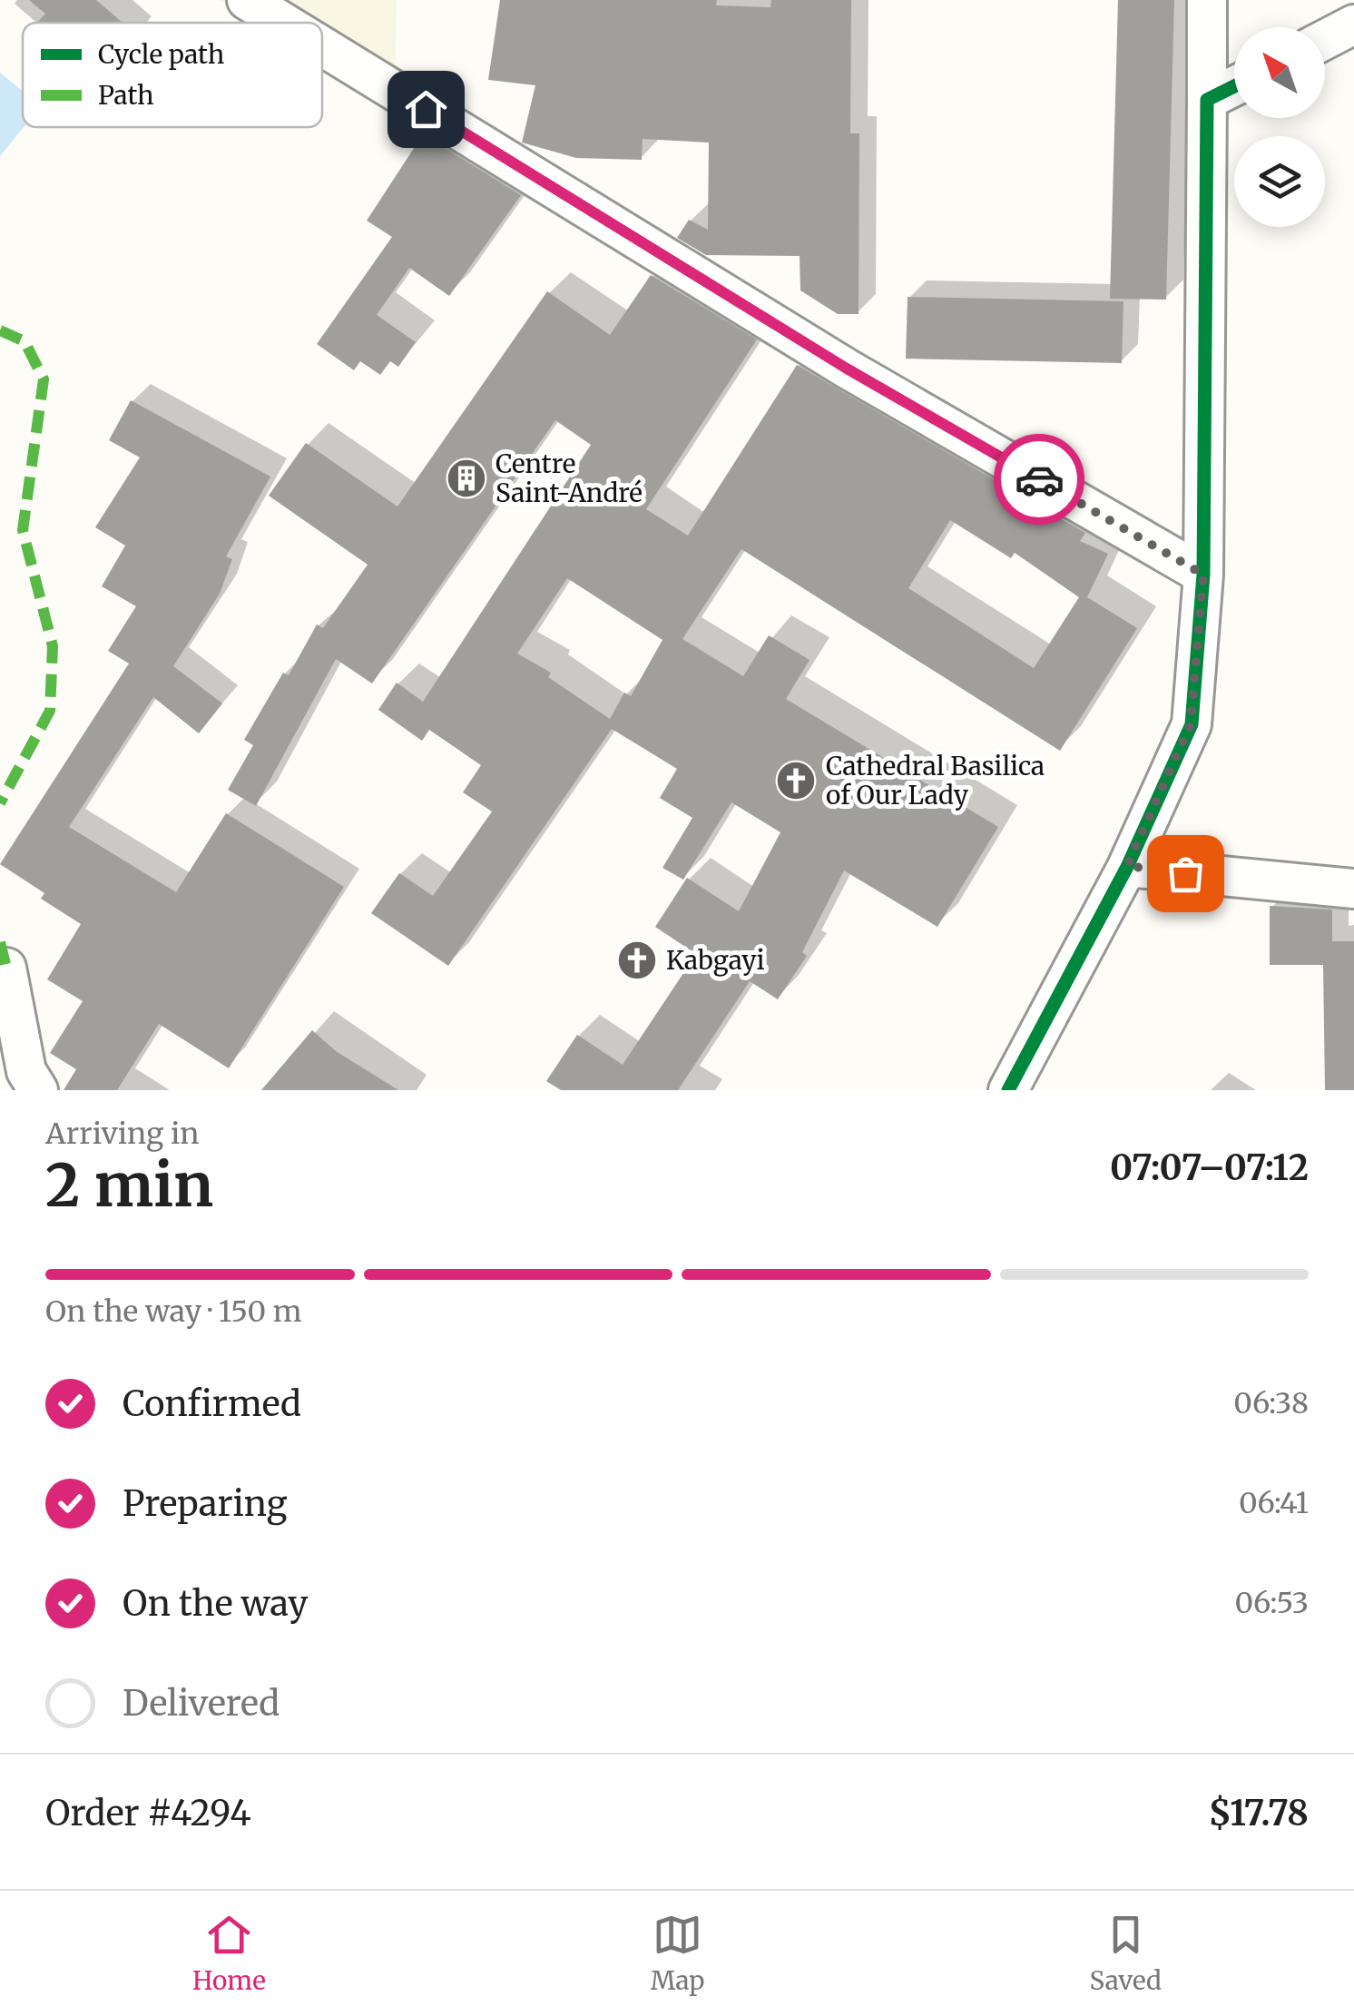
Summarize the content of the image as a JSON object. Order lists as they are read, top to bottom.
{
  "places": {
    "building": ["Centre Saint-André"],
    "church": ["Cathedral Basilica of Our Lady", "Kabgayi"]
  },
  "legend": ["Cycle path", "Path"],
  "north": "top left",
  "page": {
    "heading": ["2 min", "Arriving in", "07:07–07:12"],
    "panel": ["Order #4294", "$17.78"],
    "bar": "On the way · 150 m",
    "list": [
      ["Confirmed", "06:38"],
      ["Preparing", "06:41"],
      ["On the way", "06:53"],
      "Delivered"
    ],
    "tabs": ["Home", "Map", "Saved"]
  }
}
